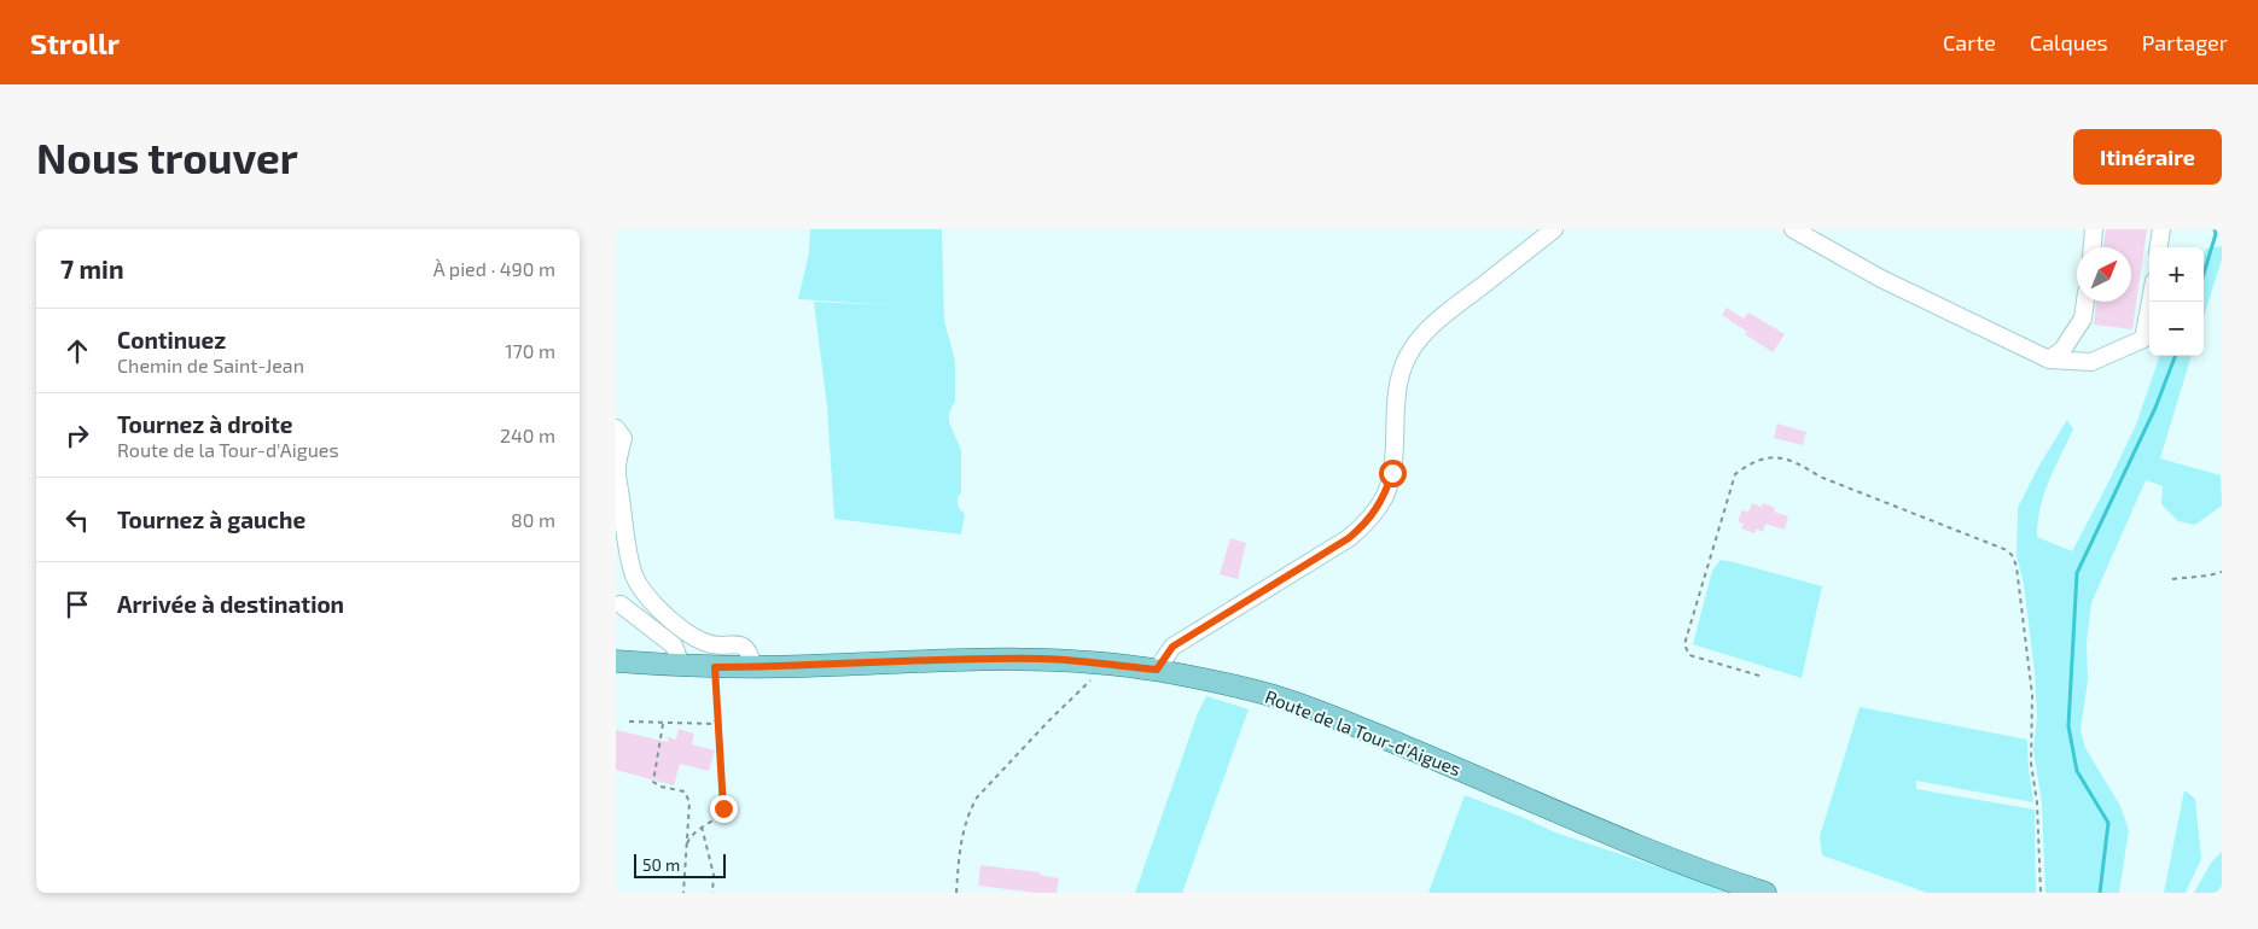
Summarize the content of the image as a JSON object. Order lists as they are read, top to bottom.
{
  "streets": {
    "main road": ["Route de la Tour-d'Aigues"]
  },
  "scale_bar": "50 m",
  "north": "top right",
  "page": {
    "header": "Strollr",
    "nav": ["Carte", "Calques", "Partager"],
    "buttons": "Itinéraire",
    "title": "Nous trouver",
    "heading": ["7 min", "À pied · 490 m"],
    "map_buttons": ["+", "−"],
    "list": [
      ["Continuez", "Chemin de Saint-Jean", "170 m"],
      ["Tournez à droite", "Route de la Tour-d'Aigues", "240 m"],
      ["Tournez à gauche", "80 m"],
      "Arrivée à destination"
    ],
    "scale": "50 m"
  }
}
